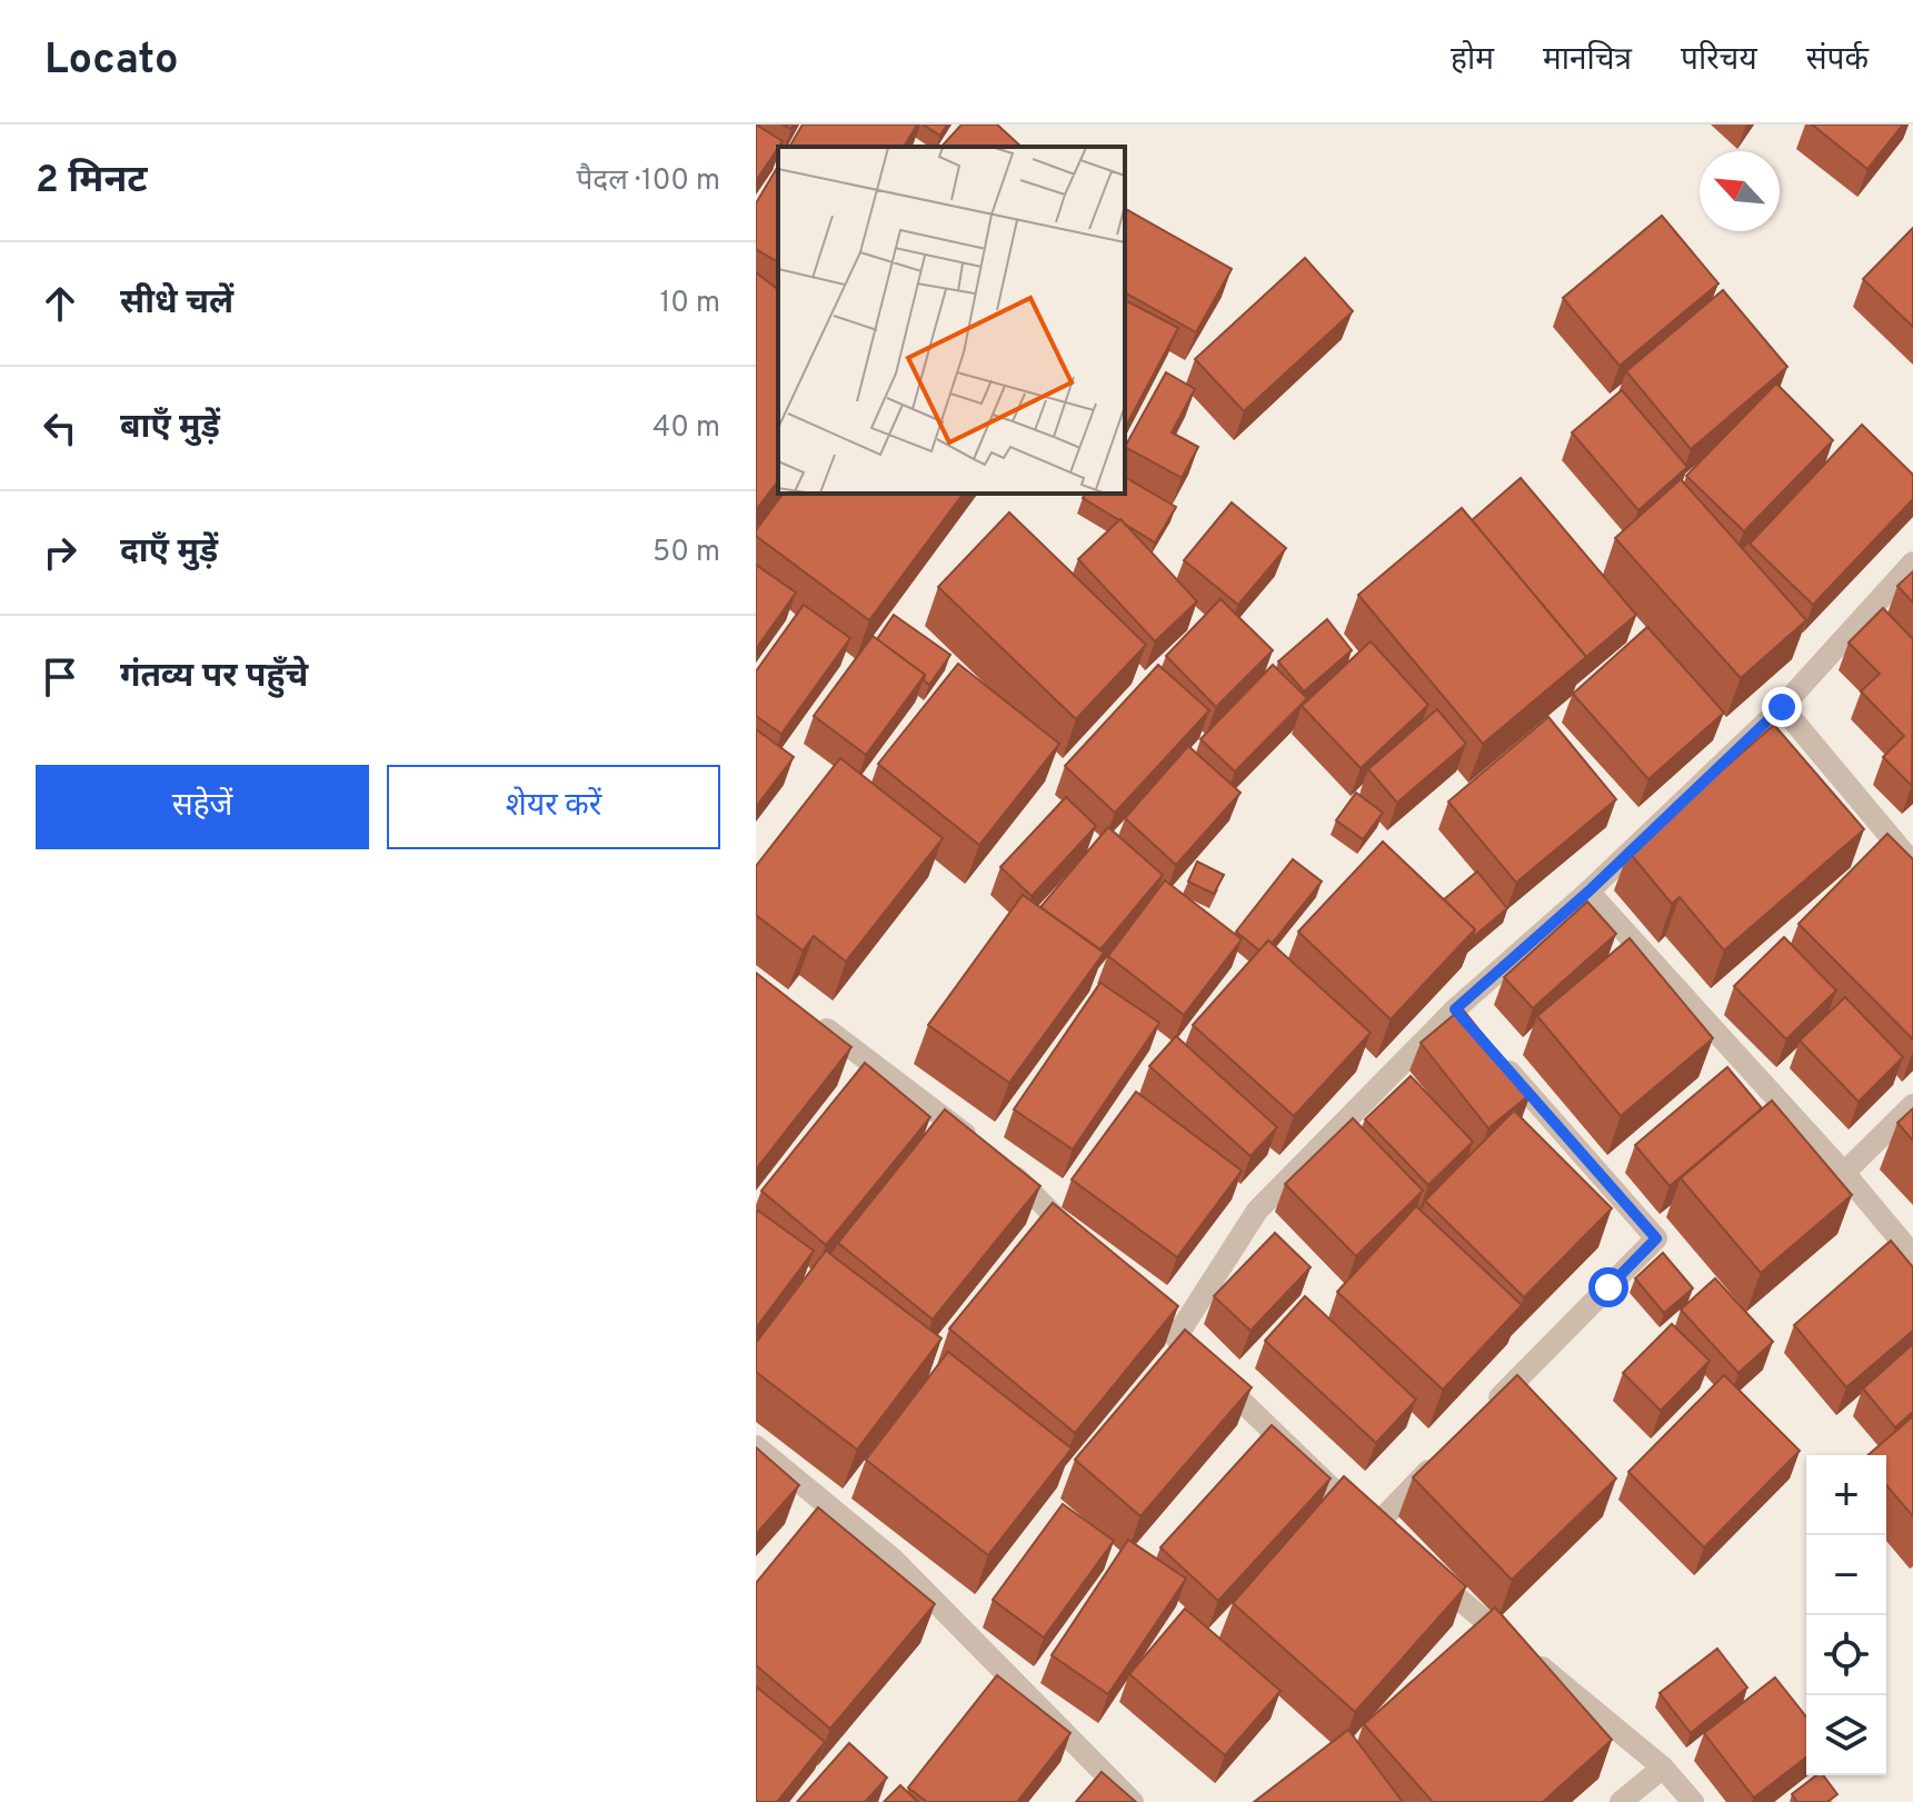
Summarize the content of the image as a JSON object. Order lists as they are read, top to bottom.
{
  "north": "top left",
  "page": {
    "header": "Locato",
    "nav": [
      "होम",
      "मानचित्र",
      "परिचय",
      "संपर्क"
    ],
    "heading": ["2 मिनट", "पैदल · 100 m"],
    "list": [
      ["सीधे चलें", "10 m"],
      ["बाएँ मुड़ें", "40 m"],
      ["दाएँ मुड़ें", "50 m"],
      "गंतव्य पर पहुँचे"
    ],
    "buttons": ["सहेजें", "शेयर करें"],
    "map_buttons": ["+", "−"]
  }
}
